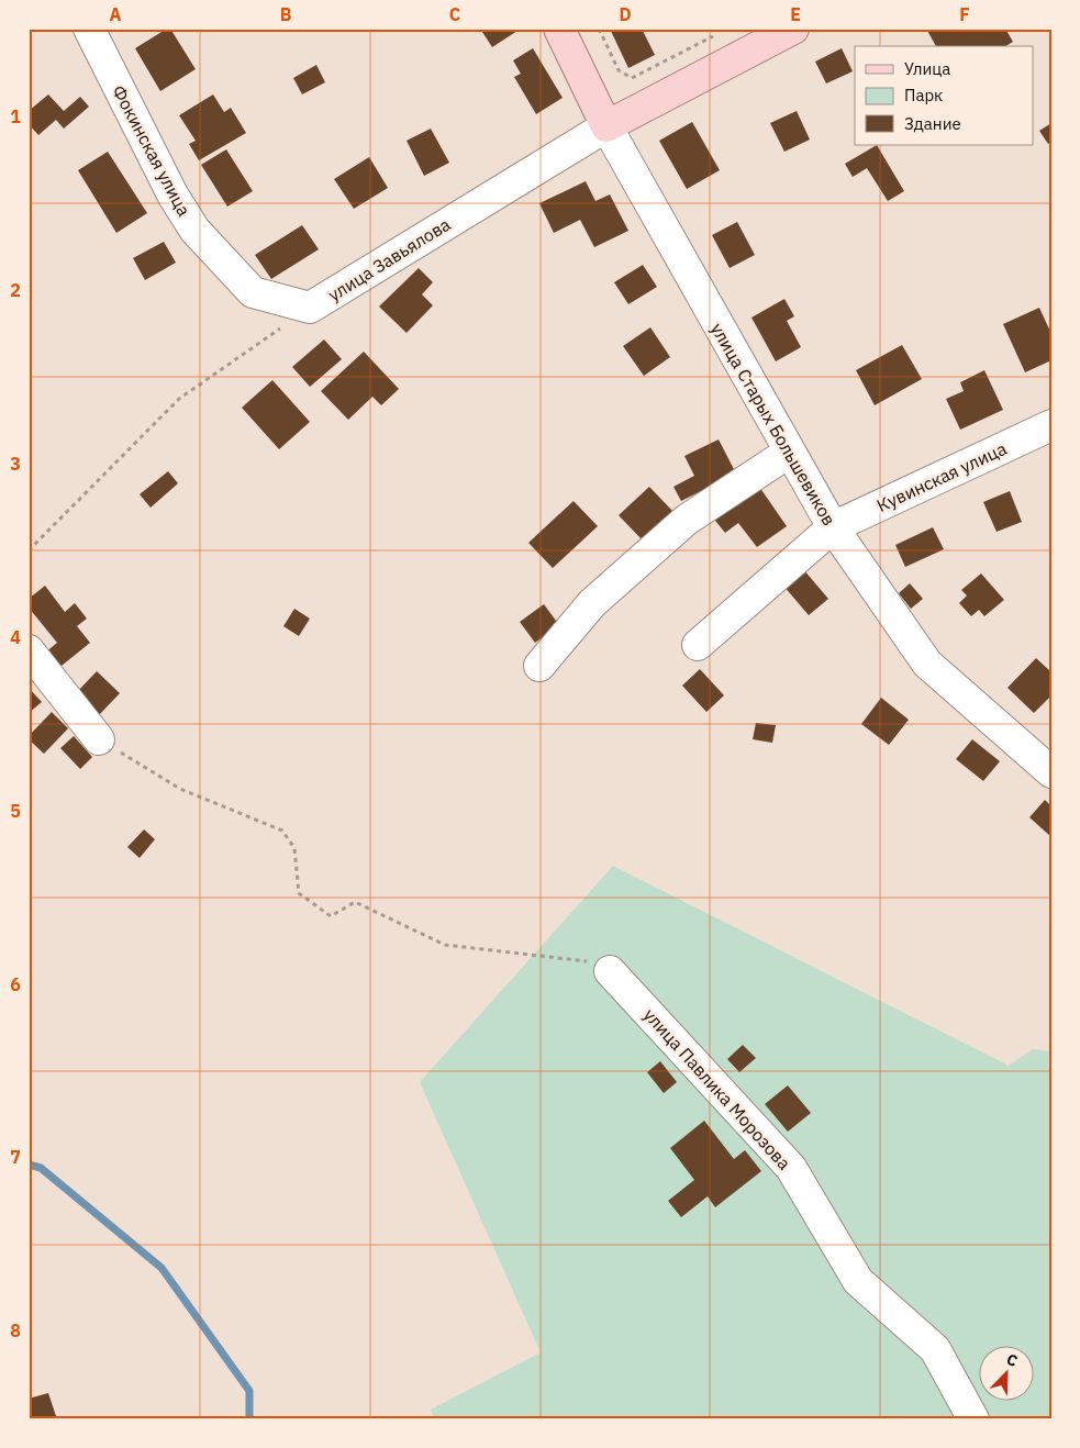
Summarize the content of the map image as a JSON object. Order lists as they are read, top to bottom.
{
  "streets": {
    "main road": ["улица Завьялова", "улица Старых Большевиков"],
    "street": ["Фокинская улица", "Кувинская улица", "улица Павлика Морозова"]
  },
  "crossings": [
    ["Фокинская улица", "улица Завьялова"],
    ["улица Завьялова", "улица Старых Большевиков"],
    ["улица Старых Большевиков", "Кувинская улица"]
  ],
  "legend": ["Улица", "Парк", "Здание"],
  "north": "top right",
  "grid": {
    "columns": [
      "A",
      "B",
      "C",
      "D",
      "E",
      "F"
    ],
    "rows": [
      "1",
      "2",
      "3",
      "4",
      "5",
      "6",
      "7",
      "8"
    ]
  }
}
